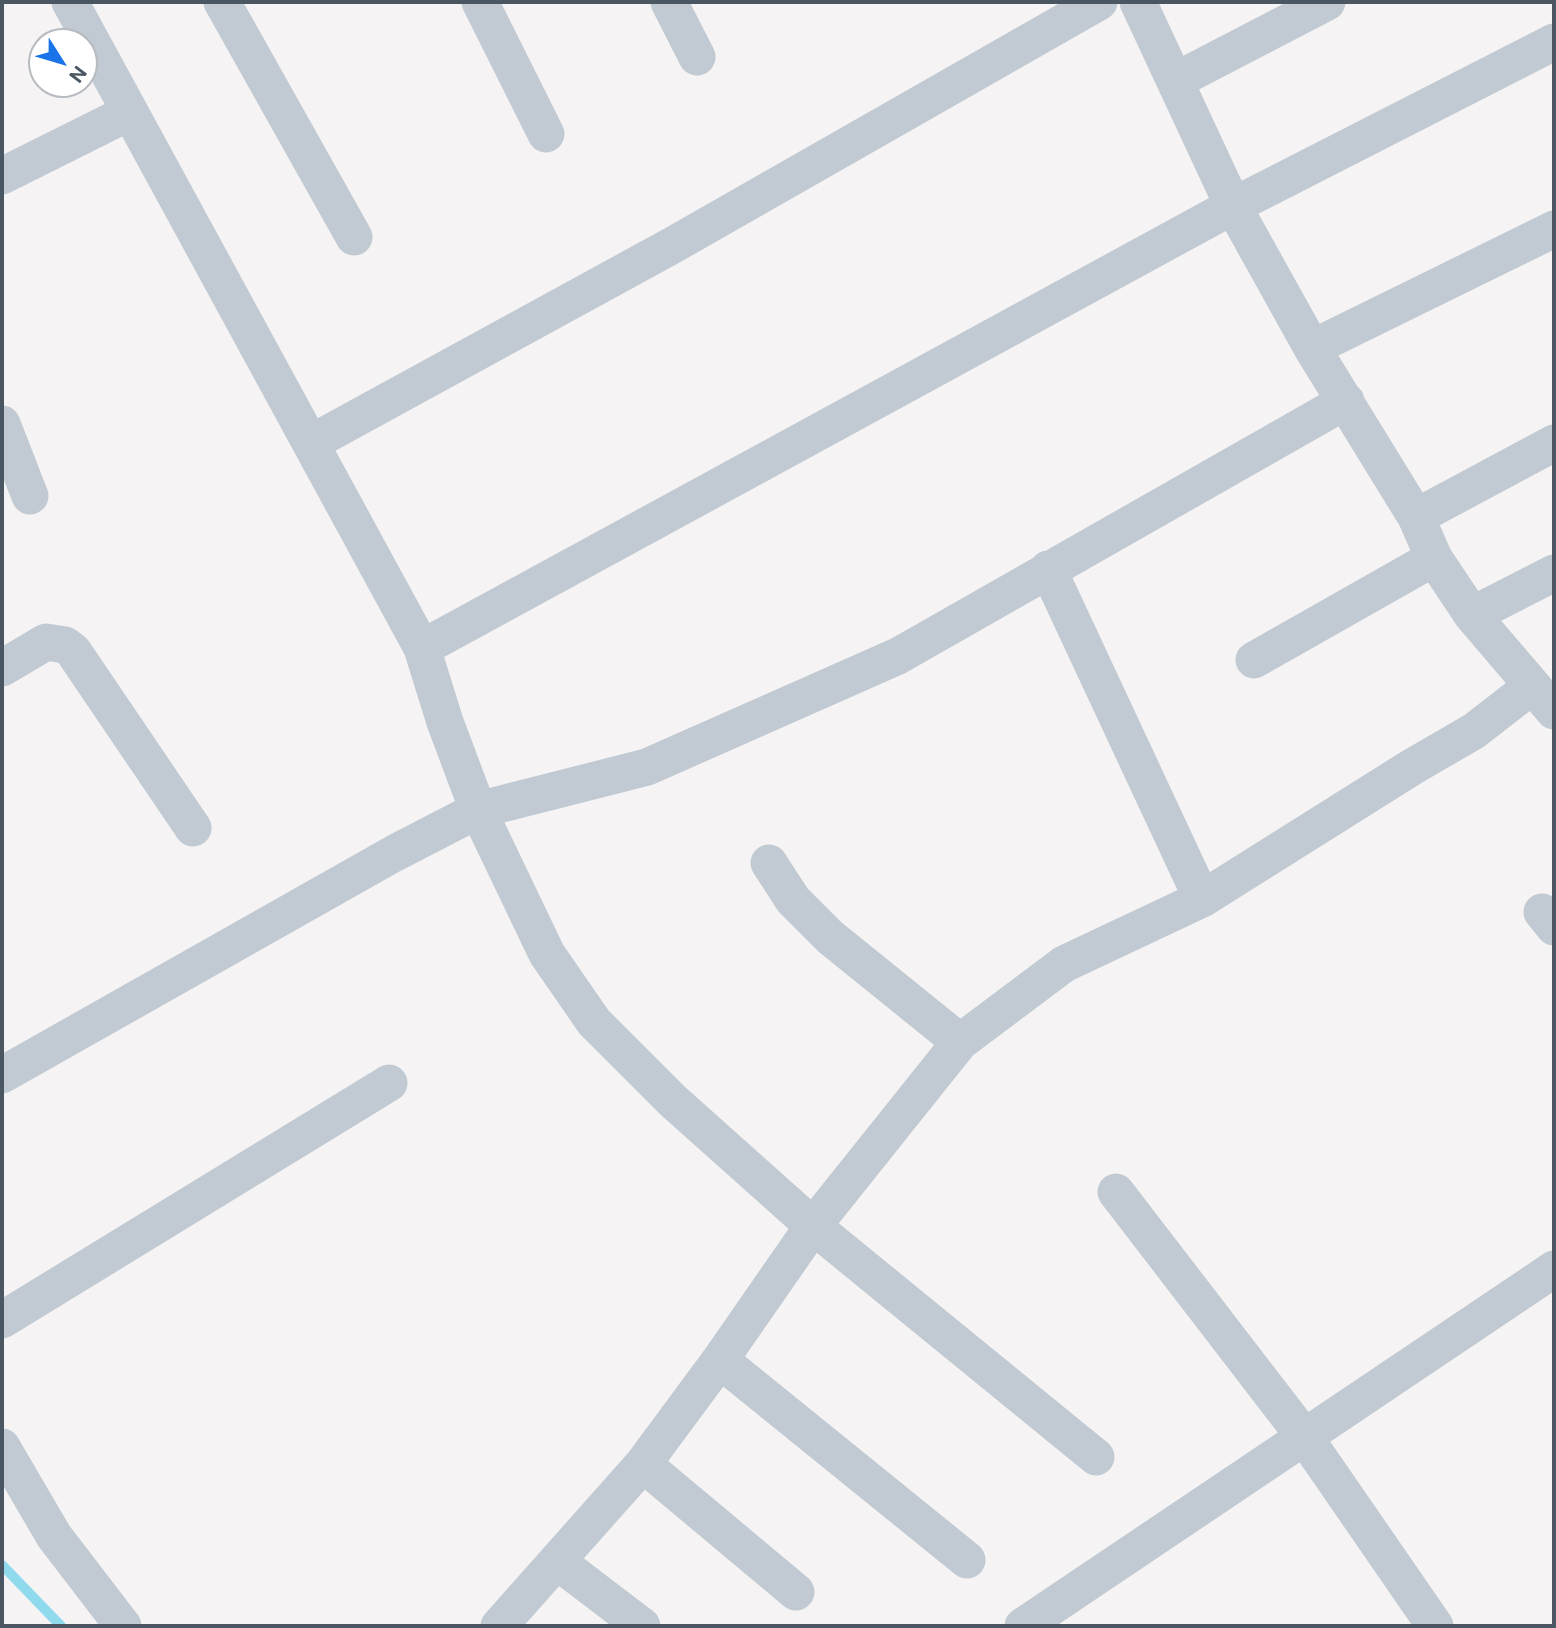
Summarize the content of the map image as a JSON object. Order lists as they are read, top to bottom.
{
  "north": "bottom right"
}
